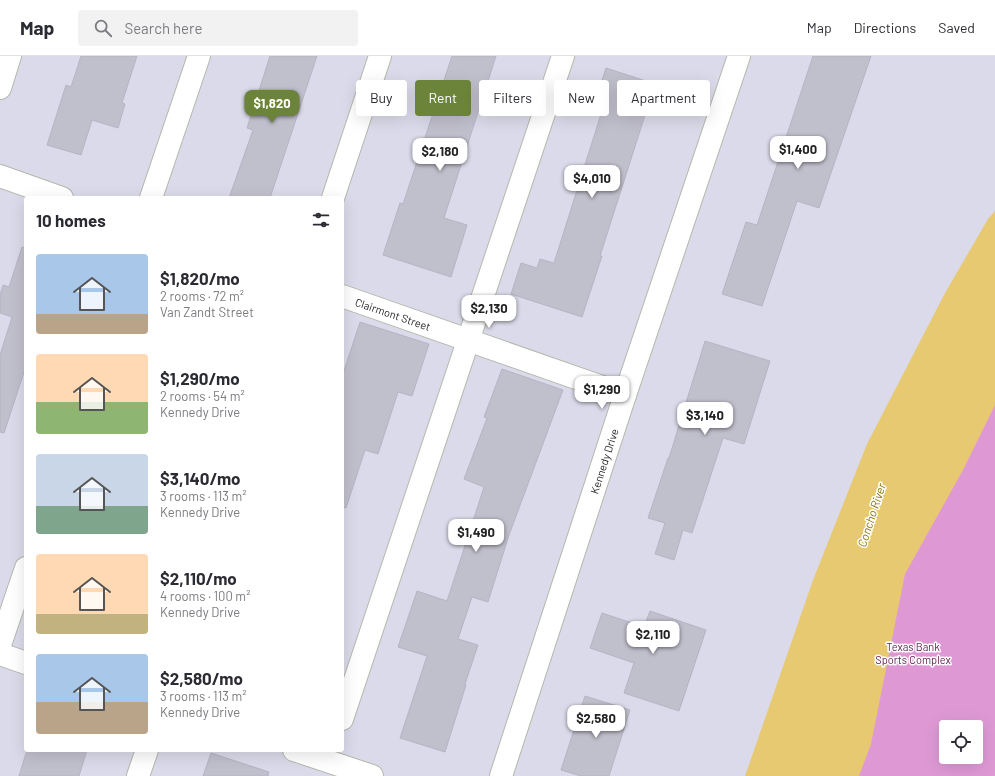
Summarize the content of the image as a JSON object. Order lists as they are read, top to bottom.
{
  "streets": {
    "street": ["Clairmont Street", "Kennedy Drive"]
  },
  "crossings": [
    ["Clairmont Street", "Kennedy Drive"]
  ],
  "water": ["Concho River"],
  "parks": ["Texas Bank Sports Complex"],
  "page": {
    "header": "Map",
    "search": "Search here",
    "nav": ["Map", "Directions", "Saved"],
    "chip": [
      "Buy",
      "Rent",
      "Filters",
      "New",
      "Apartment"
    ],
    "price": [
      "$1,820",
      "$1,400",
      "$2,180",
      "$4,010",
      "$2,130",
      "$1,290",
      "$3,140",
      "$1,490",
      "$2,110",
      "$2,580"
    ],
    "heading": "10 homes",
    "list": [
      {
        "name": "$1,820/mo",
        "note": "2 rooms · 72 m² · Van Zandt Street"
      },
      {
        "name": "$1,290/mo",
        "note": "2 rooms · 54 m² · Kennedy Drive"
      },
      {
        "name": "$3,140/mo",
        "note": "3 rooms · 113 m² · Kennedy Drive"
      },
      {
        "name": "$2,110/mo",
        "note": "4 rooms · 100 m² · Kennedy Drive"
      },
      {
        "name": "$2,580/mo",
        "note": "3 rooms · 113 m² · Kennedy Drive"
      }
    ]
  }
}
